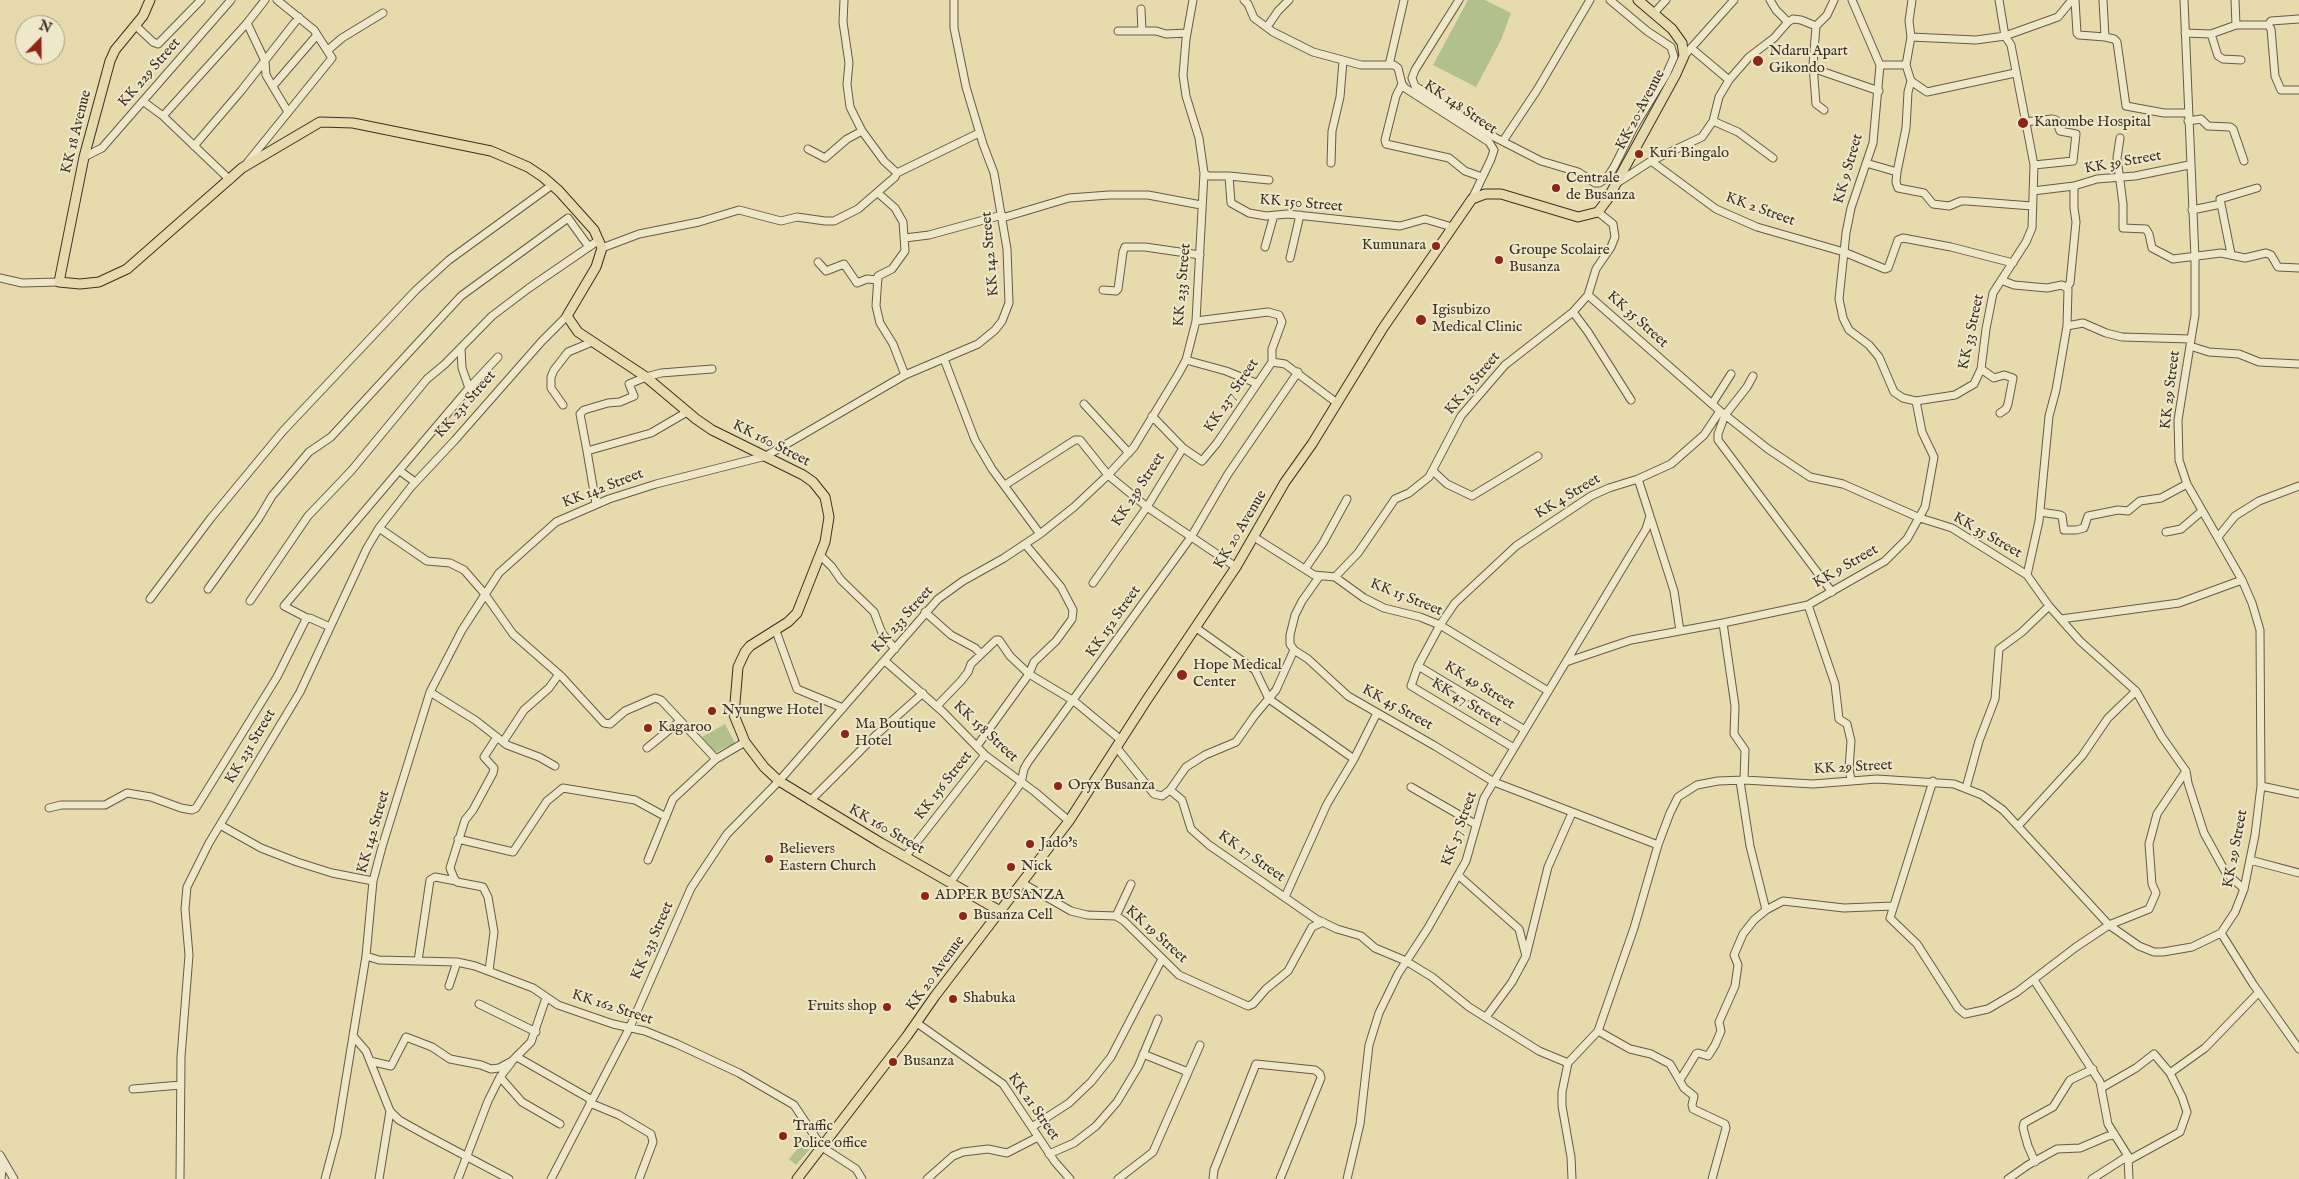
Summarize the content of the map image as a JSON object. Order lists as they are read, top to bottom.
{
  "streets": {
    "main road": [
      "KK 20 Avenue",
      "KK 18 Avenue",
      "KK 231 Street",
      "KK 160 Street"
    ],
    "street": [
      "KK 229 Street",
      "KK 148 Street",
      "KK 39 Street",
      "KK 9 Street",
      "KK 150 Street",
      "KK 2 Street",
      "KK 142 Street",
      "KK 233 Street",
      "KK 35 Street",
      "KK 33 Street",
      "KK 13 Street",
      "KK 29 Street",
      "KK 237 Street",
      "KK 239 Street",
      "KK 4 Street",
      "KK 15 Street",
      "KK 152 Street",
      "KK 49 Street",
      "KK 47 Street",
      "KK 45 Street",
      "KK 158 Street",
      "KK 156 Street",
      "KK 37 Street",
      "KK 17 Street",
      "KK 19 Street",
      "KK 162 Street",
      "KK 21 Street"
    ]
  },
  "crossings": [
    ["KK 229 Street", "KK 18 Avenue"],
    ["KK 148 Street", "KK 20 Avenue"],
    ["KK 20 Avenue", "KK 150 Street"],
    ["KK 20 Avenue", "KK 13 Street"],
    ["KK 20 Avenue", "KK 160 Street"],
    ["KK 20 Avenue", "KK 158 Street"],
    ["KK 20 Avenue", "KK 19 Street"],
    ["KK 20 Avenue", "KK 162 Street"],
    ["KK 20 Avenue", "KK 21 Street"],
    ["KK 39 Street", "KK 33 Street"],
    ["KK 39 Street", "KK 29 Street"],
    ["KK 9 Street", "KK 2 Street"],
    ["KK 9 Street", "KK 35 Street"],
    ["KK 9 Street", "KK 33 Street"],
    ["KK 9 Street", "KK 37 Street"],
    ["KK 2 Street", "KK 33 Street"],
    ["KK 142 Street", "KK 160 Street"],
    ["KK 142 Street", "KK 162 Street"],
    ["KK 233 Street", "KK 237 Street"],
    ["KK 233 Street", "KK 160 Street"],
    ["KK 233 Street", "KK 239 Street"],
    ["KK 233 Street", "KK 158 Street"],
    ["KK 233 Street", "KK 156 Street"],
    ["KK 233 Street", "KK 162 Street"],
    ["KK 35 Street", "KK 13 Street"],
    ["KK 35 Street", "KK 29 Street"],
    ["KK 35 Street", "KK 4 Street"],
    ["KK 13 Street", "KK 15 Street"],
    ["KK 29 Street", "KK 45 Street"],
    ["KK 29 Street", "KK 17 Street"],
    ["KK 237 Street", "KK 239 Street"],
    ["KK 231 Street", "KK 160 Street"],
    ["KK 160 Street", "KK 152 Street"],
    ["KK 160 Street", "KK 156 Street"],
    ["KK 4 Street", "KK 15 Street"],
    ["KK 4 Street", "KK 47 Street"],
    ["KK 15 Street", "KK 47 Street"],
    ["KK 15 Street", "KK 37 Street"],
    ["KK 152 Street", "KK 158 Street"],
    ["KK 49 Street", "KK 47 Street"],
    ["KK 49 Street", "KK 37 Street"],
    ["KK 47 Street", "KK 37 Street"],
    ["KK 45 Street", "KK 37 Street"],
    ["KK 158 Street", "KK 156 Street"],
    ["KK 37 Street", "KK 17 Street"],
    ["KK 17 Street", "KK 19 Street"]
  ],
  "places": [
    "Ndaru Apart Gikondo",
    "Kanombe Hospital",
    "Kuri Bingalo",
    "Centrale de Busanza",
    "Kumunara",
    "Groupe Scolaire Busanza",
    "Igisubizo Medical Clinic",
    "Hope Medical Center",
    "Nyungwe Hotel",
    "Kagaroo",
    "Ma Boutique Hotel",
    "Oryx Busanza",
    "Jado's",
    "Believers Eastern Church",
    "Nick",
    "ADPER BUSANZA",
    "Busanza Cell",
    "Shabuka",
    "Fruits shop",
    "Busanza",
    "Traffic Police office"
  ],
  "north": "top"
}
